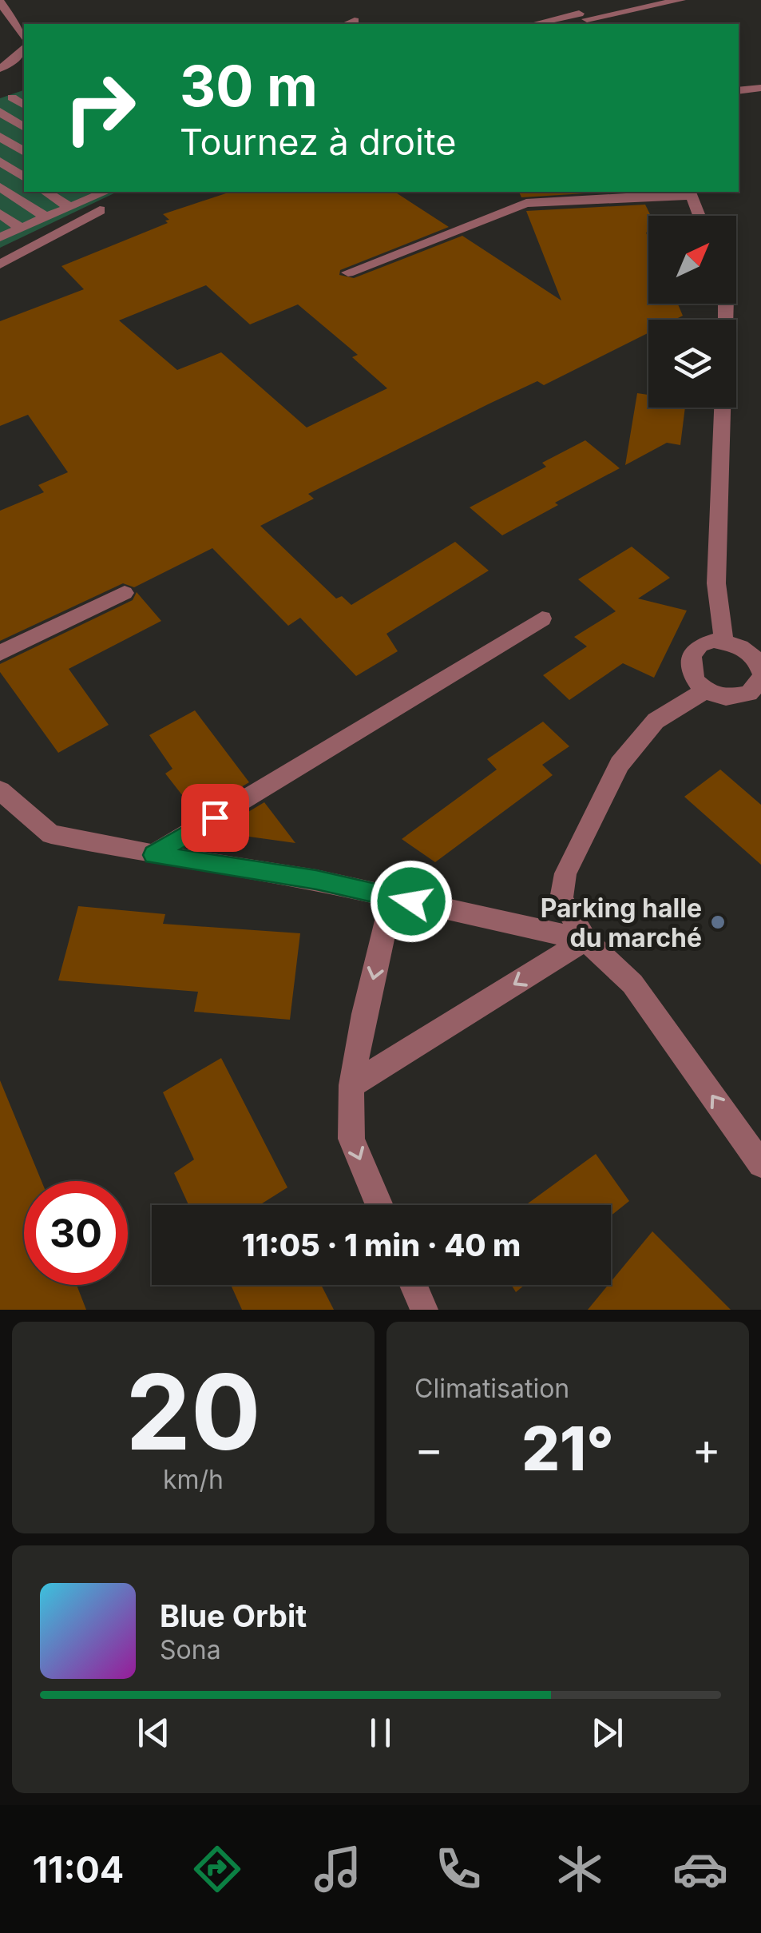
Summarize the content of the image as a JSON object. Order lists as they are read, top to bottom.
{
  "places": ["Parking halle du marché"],
  "north": "top right",
  "page": {
    "turn": ["30 m", "Tournez à droite"],
    "limit": "30",
    "trip": "11:05 · 1 min · 40 m",
    "tile": [
      ["20", "km/h"],
      "Climatisation"
    ],
    "heat": ["−", "21°", "+"],
    "song": ["Blue Orbit", "Sona"],
    "tabs": "11:04"
  }
}
